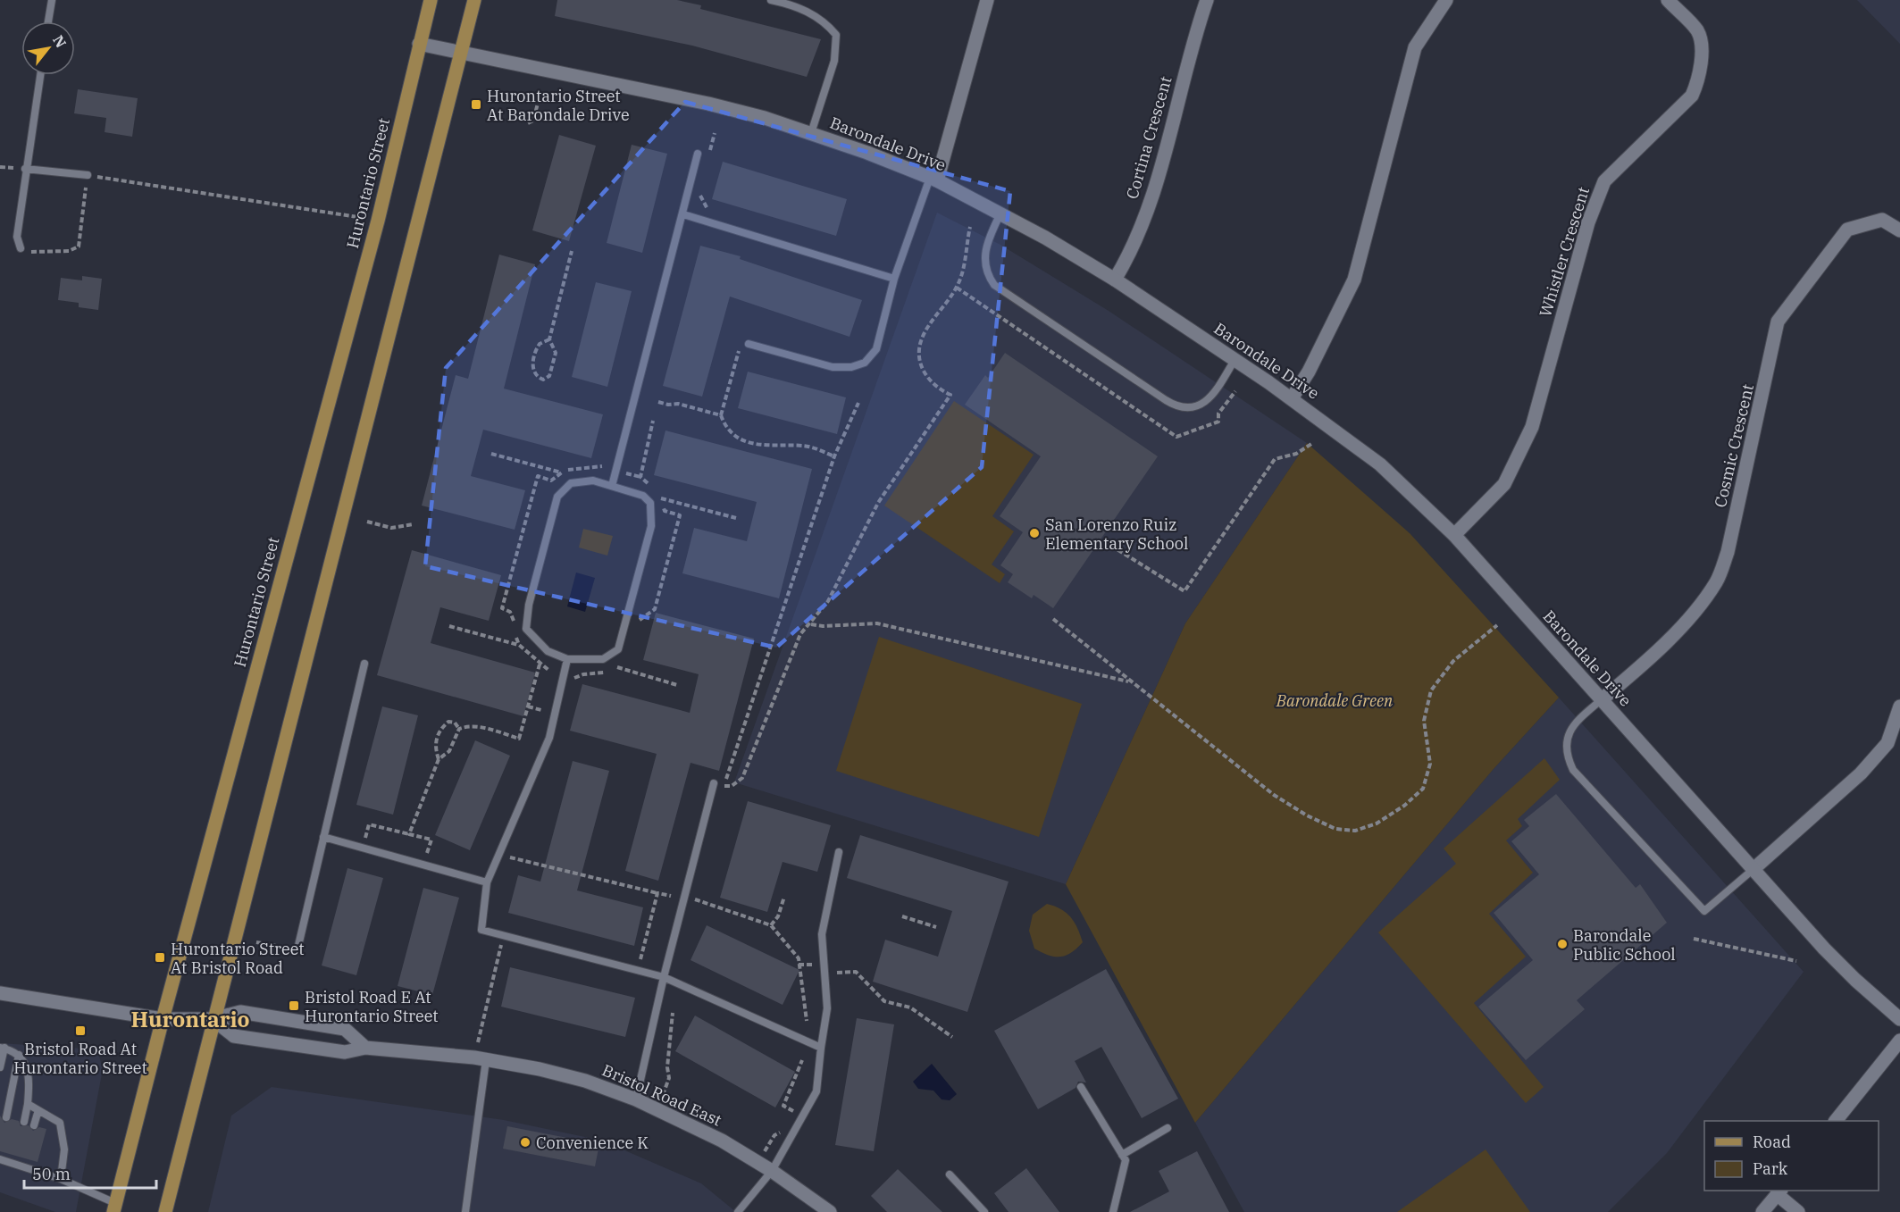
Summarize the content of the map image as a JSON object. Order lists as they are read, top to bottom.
{
  "streets": {
    "main road": ["Hurontario Street"],
    "street": [
      "Cortina Crescent",
      "Barondale Drive",
      "Whistler Crescent",
      "Cosmic Crescent",
      "Bristol Road East"
    ]
  },
  "crossings": [
    ["Cortina Crescent", "Barondale Drive"],
    ["Barondale Drive", "Hurontario Street"],
    ["Barondale Drive", "Whistler Crescent"],
    ["Barondale Drive", "Cosmic Crescent"]
  ],
  "districts": ["Hurontario"],
  "parks": ["Barondale Green"],
  "places": {
    "transit": [
      "Hurontario Street At Barondale Drive",
      "Hurontario Street At Bristol Road",
      "Bristol Road E At Hurontario Street",
      "Bristol Road At Hurontario Street"
    ],
    "other": ["San Lorenzo Ruiz Elementary School", "Barondale Public School", "Convenience K"]
  },
  "legend": ["Road", "Park"],
  "scale_bar": "50 m",
  "north": "top right"
}
